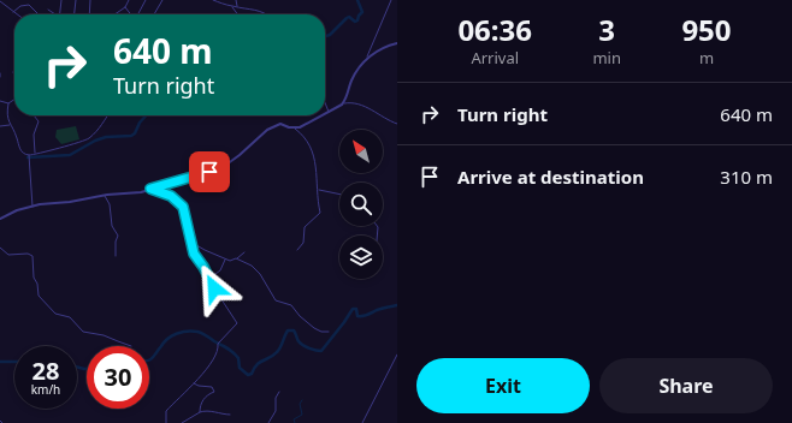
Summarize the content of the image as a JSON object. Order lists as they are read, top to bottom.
{
  "north": "top left",
  "page": {
    "eta": [
      "06:36",
      "Arrival",
      "3",
      "min",
      "950",
      "m"
    ],
    "turn": ["640 m", "Turn right"],
    "list": [
      {
        "name": "Turn right",
        "value": "640 m"
      },
      {
        "name": "Arrive at destination",
        "value": "310 m"
      }
    ],
    "speed": "28 km/h",
    "limit": "30",
    "buttons": ["Exit", "Share"]
  }
}
